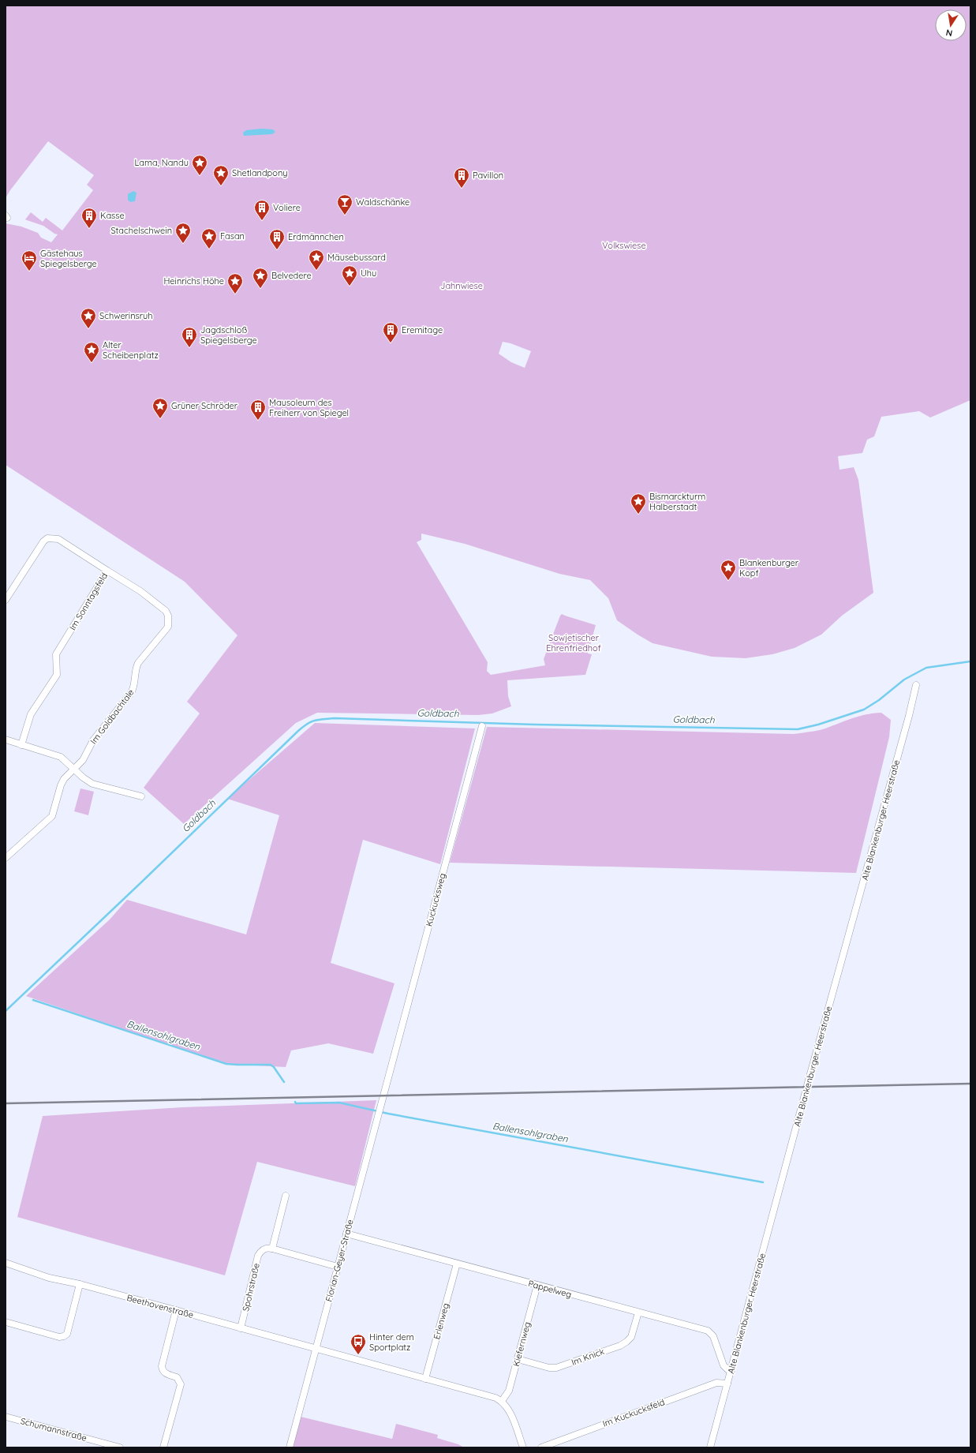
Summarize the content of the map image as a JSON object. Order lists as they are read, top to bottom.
{
  "streets": {
    "street": [
      "Im Sonntagsfeld",
      "Im Goldbachtale",
      "Alte Blankenburger Heerstraße",
      "Kuckucksweg",
      "Florian-Geyer-Straße",
      "Spohrstraße",
      "Pappelweg",
      "Beethovenstraße",
      "Erlenweg",
      "Kiefernweg",
      "Im Knick",
      "Im Kuckucksfeld",
      "Schumannstraße"
    ]
  },
  "crossings": [
    ["Im Sonntagsfeld", "Im Goldbachtale"],
    ["Alte Blankenburger Heerstraße", "Pappelweg"],
    ["Alte Blankenburger Heerstraße", "Im Kuckucksfeld"],
    ["Kuckucksweg", "Florian-Geyer-Straße"],
    ["Florian-Geyer-Straße", "Pappelweg"],
    ["Florian-Geyer-Straße", "Beethovenstraße"],
    ["Spohrstraße", "Beethovenstraße"],
    ["Pappelweg", "Erlenweg"],
    ["Pappelweg", "Kiefernweg"],
    ["Pappelweg", "Im Knick"],
    ["Kiefernweg", "Im Knick"]
  ],
  "water": ["Goldbach", "Ballensohlgraben"],
  "parks": ["Volkswiese", "Jahnwiese", "Sowjetischer Ehrenfriedhof"],
  "places": {
    "place": [
      "Lama, Nandu",
      "Shetlandpony",
      "Stachelschwein",
      "Fasan",
      "Mäusebussard",
      "Uhu",
      "Belvedere",
      "Heinrichs Höhe",
      "Schwerinsruh",
      "Alter Scheibenplatz",
      "Grüner Schröder",
      "Bismarckturm Halberstadt",
      "Blankenburger Kopf"
    ],
    "building": [
      "Pavillon",
      "Voliere",
      "Kasse",
      "Erdmännchen",
      "Eremitage",
      "Jagdschloß Spiegelsberge",
      "Mausoleum des Freiherr von Spiegel"
    ],
    "bar": ["Waldschänke"],
    "hotel": ["Gästehaus Spiegelsberge"],
    "bus stop": ["Hinter dem Sportplatz"]
  },
  "north": "bottom"
}
